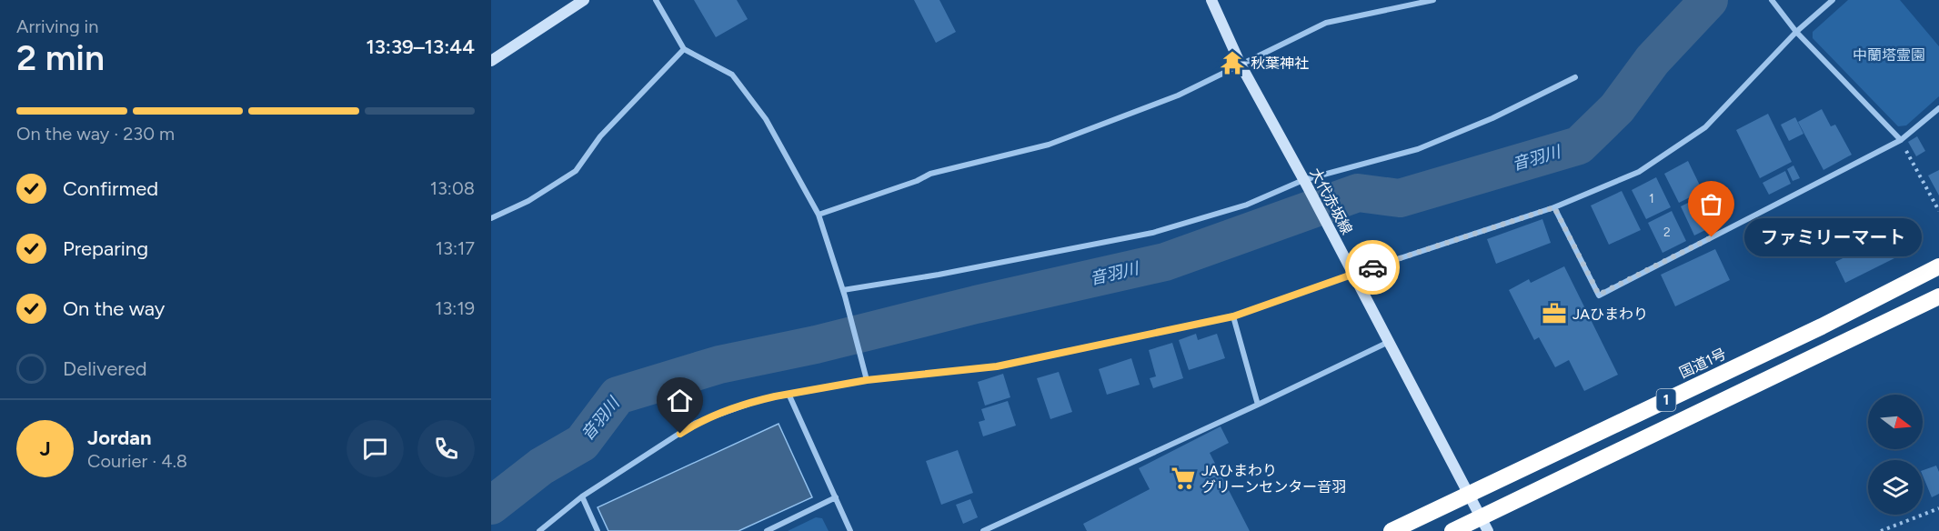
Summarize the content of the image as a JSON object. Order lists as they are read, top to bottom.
{
  "streets": {
    "highway": ["国道1号", "1"],
    "main road": ["大代赤坂線"]
  },
  "crossings": [
    ["大代赤坂線", "国道1号"],
    ["大代赤坂線", "1"]
  ],
  "water": ["音羽川"],
  "parks": ["中蘭塔霊園"],
  "places": {
    "temple": ["秋葉神社"],
    "other": ["ファミリーマート"],
    "office": ["JAひまわり"],
    "supermarket": ["JAひまわり グリーンセンター音羽"]
  },
  "house_numbers": ["1", "2"],
  "north": "right",
  "page": {
    "heading": ["2 min", "Arriving in", "13:39–13:44"],
    "panel": ["Jordan", "Courier · 4.8"],
    "bar": "On the way · 230 m",
    "list": [
      ["Confirmed", "13:08"],
      ["Preparing", "13:17"],
      ["On the way", "13:19"],
      "Delivered"
    ],
    "bubble": "ファミリーマート",
    "round": "J"
  }
}
